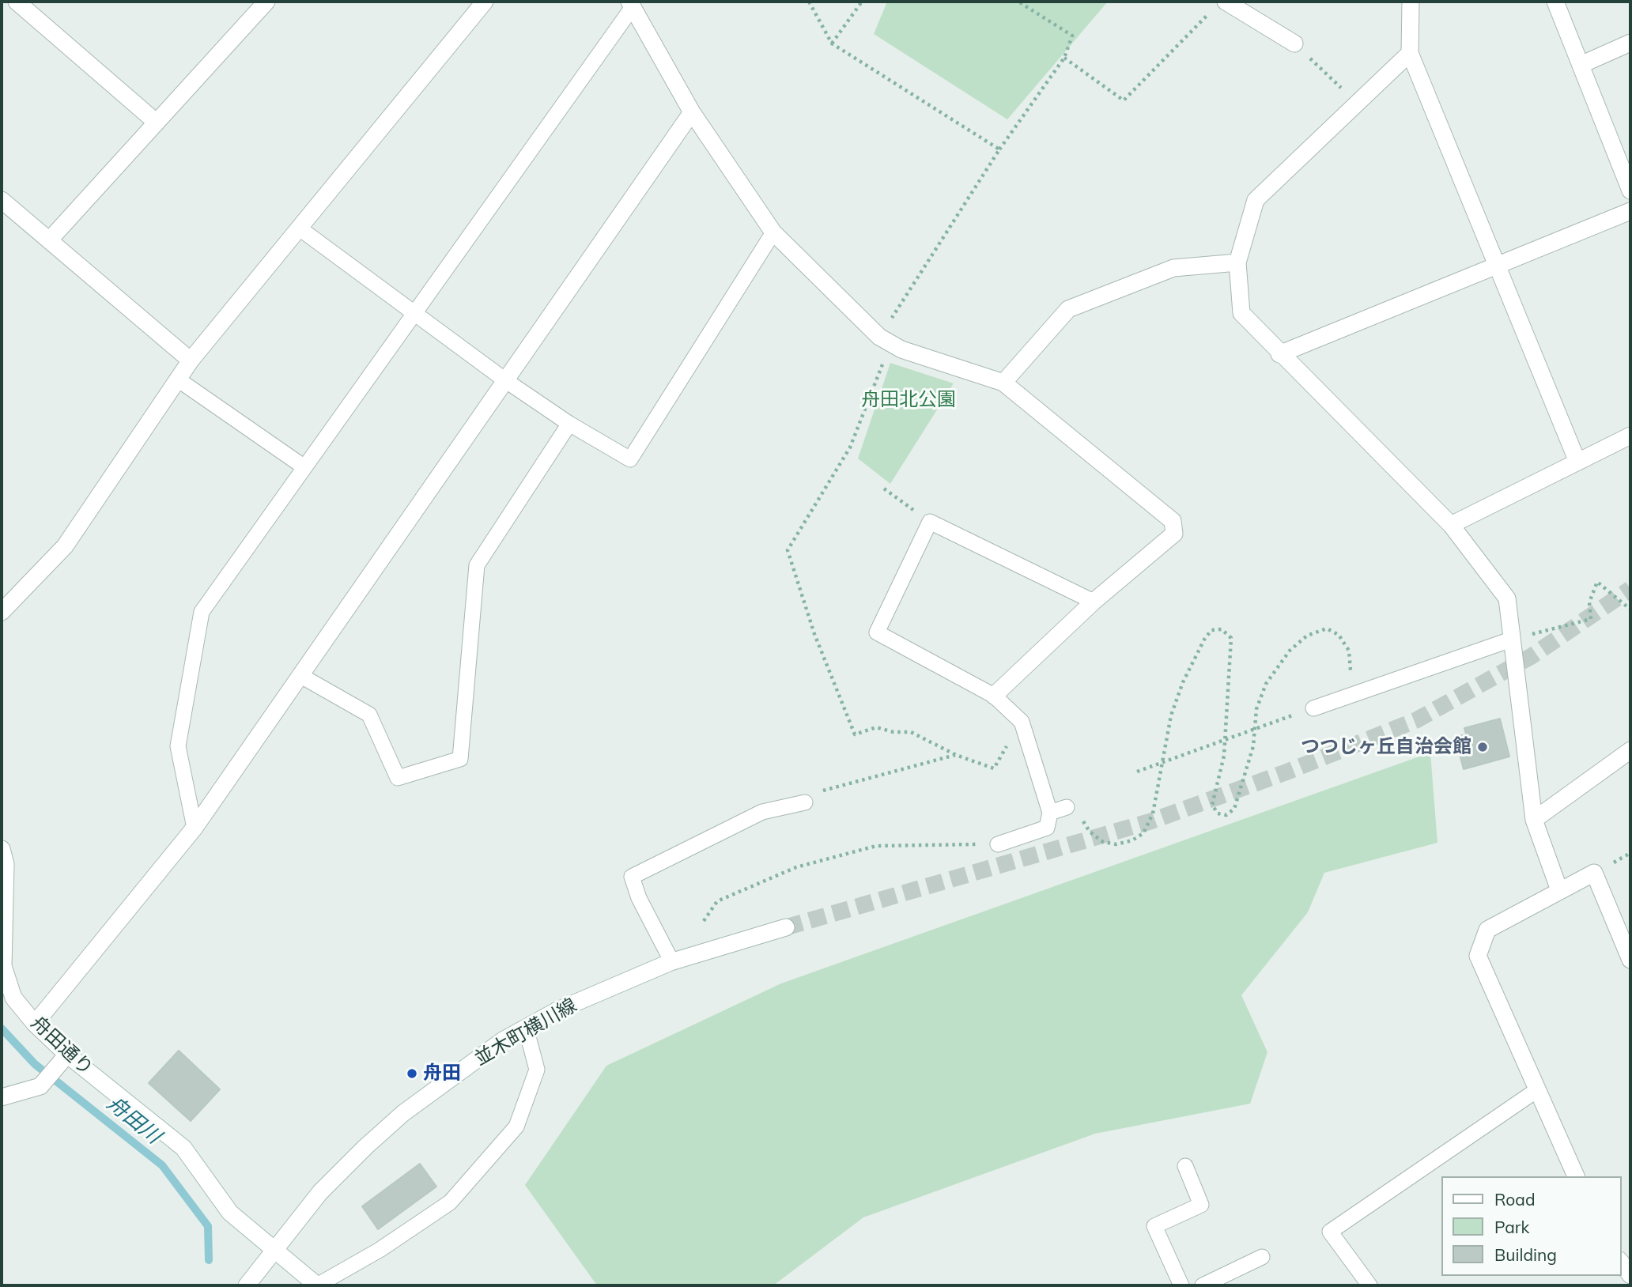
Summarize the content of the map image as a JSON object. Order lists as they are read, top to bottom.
{
  "streets": {
    "street": ["並木町横川線", "舟田通り"]
  },
  "crossings": [
    ["並木町横川線", "舟田通り"]
  ],
  "water": ["舟田川"],
  "parks": ["舟田北公園"],
  "places": ["つつじヶ丘自治会館", "舟田"],
  "legend": ["Road", "Park", "Building"]
}
